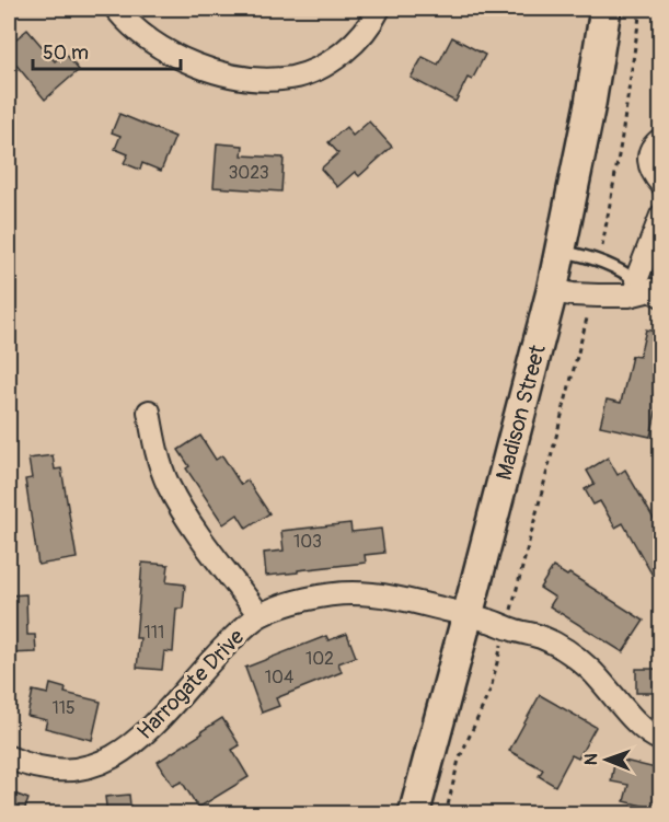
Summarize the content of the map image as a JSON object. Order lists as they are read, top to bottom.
{
  "streets": {
    "street": ["Madison Street", "Harrogate Drive"]
  },
  "crossings": [
    ["Madison Street", "Harrogate Drive"]
  ],
  "house_numbers": [
    "3023",
    "103",
    "111",
    "102",
    "104",
    "115"
  ],
  "scale_bar": "50 m",
  "north": "left"
}
